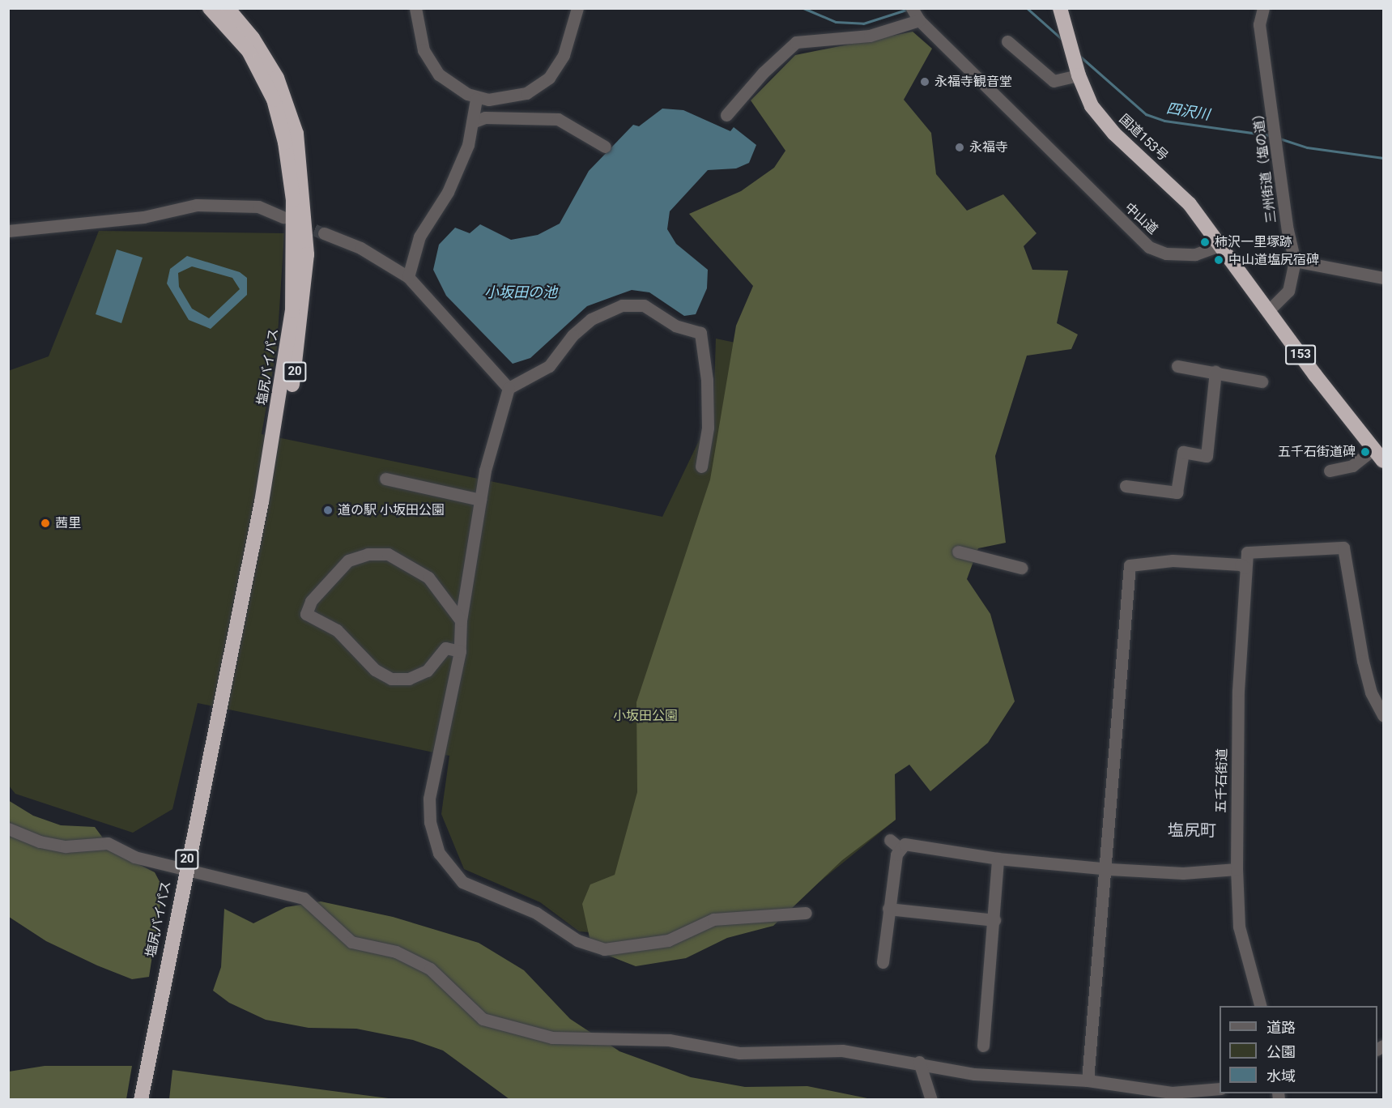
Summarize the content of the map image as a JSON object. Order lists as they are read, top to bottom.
{
  "streets": {
    "highway": [
      "国道153号",
      "153",
      "塩尻バイパス",
      "20"
    ],
    "street": ["三州街道（塩の道）", "中山道", "五千石街道"]
  },
  "crossings": [
    ["国道153号", "中山道"],
    ["国道153号", "153"],
    ["三州街道（塩の道）", "153"],
    ["中山道", "153"]
  ],
  "districts": ["塩尻町"],
  "water": ["四沢川", "小坂田の池"],
  "parks": ["小坂田公園"],
  "places": [
    "永福寺観音堂",
    "永福寺",
    "柿沢一里塚跡",
    "中山道塩尻宿碑",
    "五千石街道碑",
    "道の駅 小坂田公園",
    "茜里"
  ],
  "legend": ["道路", "公園", "水域"]
}
